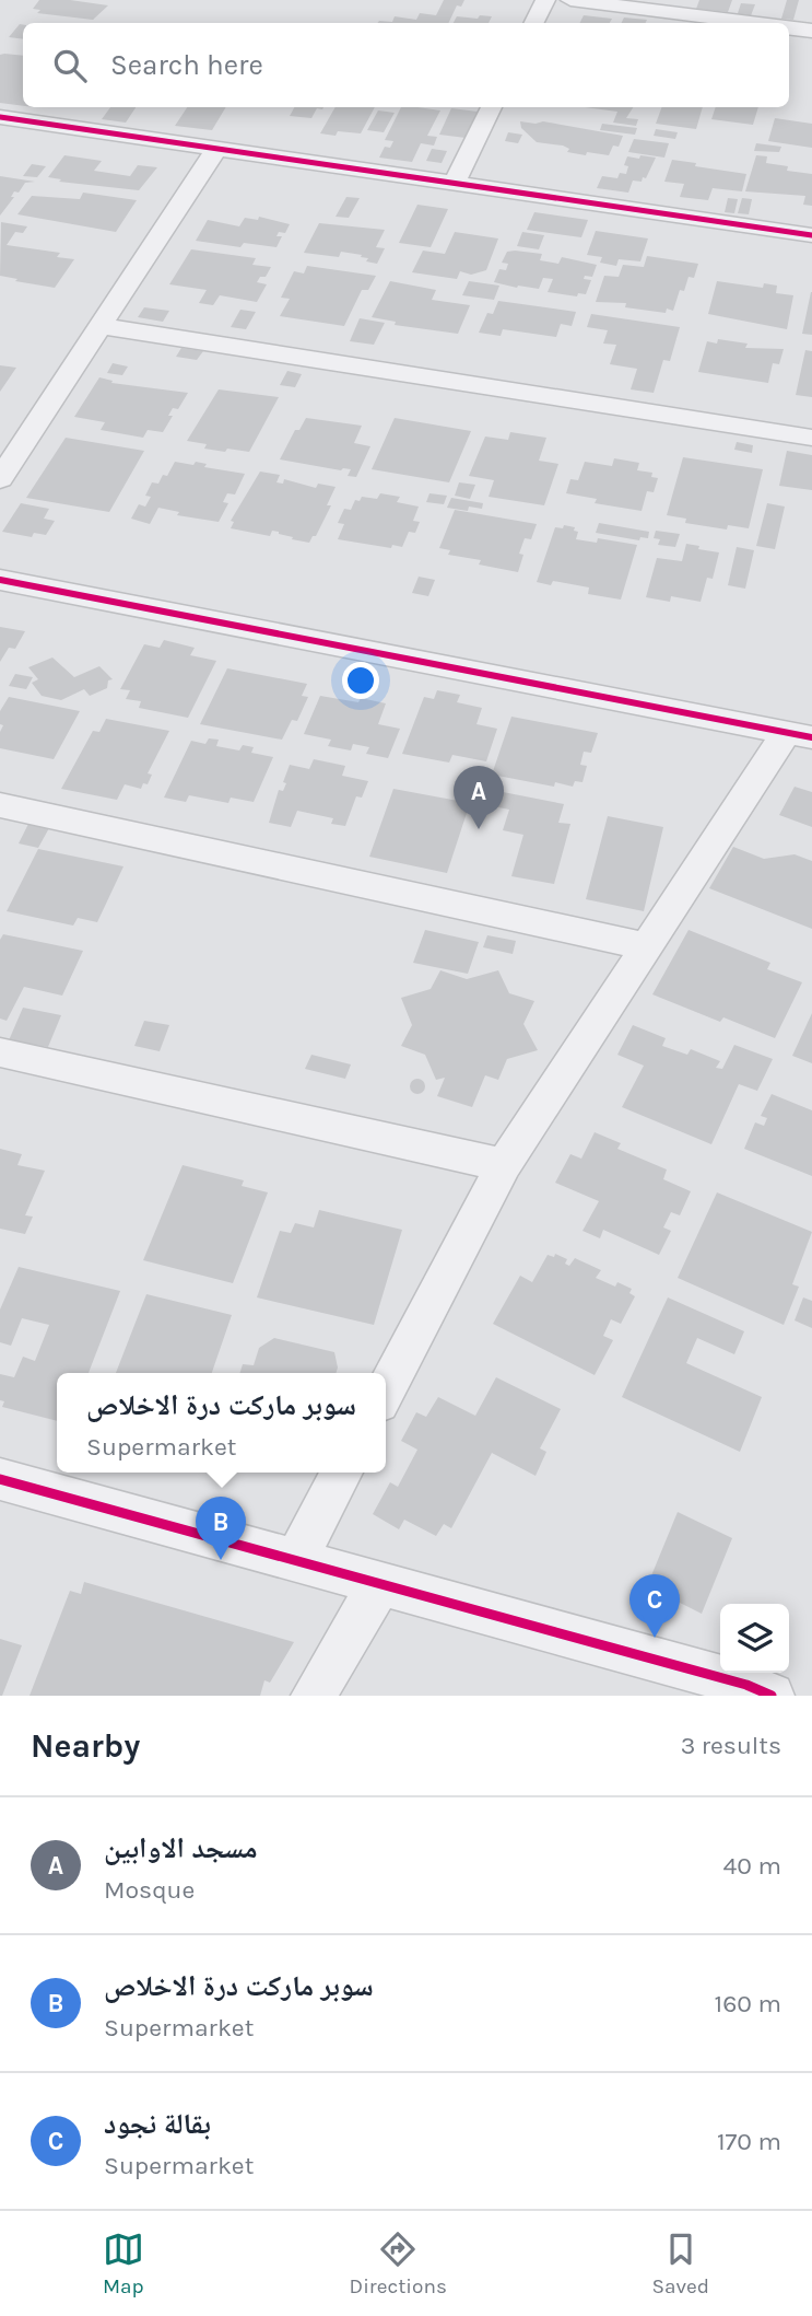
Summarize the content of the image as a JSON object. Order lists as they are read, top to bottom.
{
  "page": {
    "search": "Search here",
    "pins": ["A", "B", "C"],
    "popup": ["سوبر ماركت درة الاخلاص", "Supermarket"],
    "heading": ["Nearby", "3 results"],
    "list": [
      {
        "mark": "A",
        "name": "مسجد الاوابين",
        "note": "Mosque",
        "value": "40 m"
      },
      {
        "mark": "B",
        "name": "سوبر ماركت درة الاخلاص",
        "note": "Supermarket",
        "value": "160 m"
      },
      {
        "mark": "C",
        "name": "بقالة نجود",
        "note": "Supermarket",
        "value": "170 m"
      }
    ],
    "nav": ["Map", "Directions", "Saved"]
  }
}
